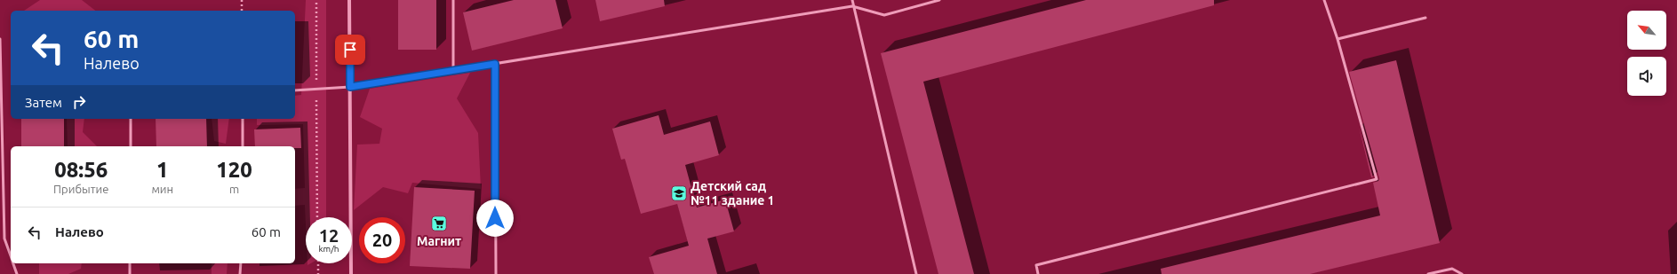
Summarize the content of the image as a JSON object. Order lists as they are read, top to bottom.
{
  "places": {
    "school or university": ["Детский сад №11 здание 1"],
    "supermarket": ["Магнит"]
  },
  "north": "top left",
  "page": {
    "turn": ["60 m", "Налево"],
    "then": "Затем",
    "eta": [
      "08:56",
      "Прибытие",
      "1",
      "мин",
      "120",
      "m"
    ],
    "list": [
      {
        "name": "Налево",
        "value": "60 m"
      }
    ],
    "speed": "12 km/h",
    "limit": "20"
  }
}
